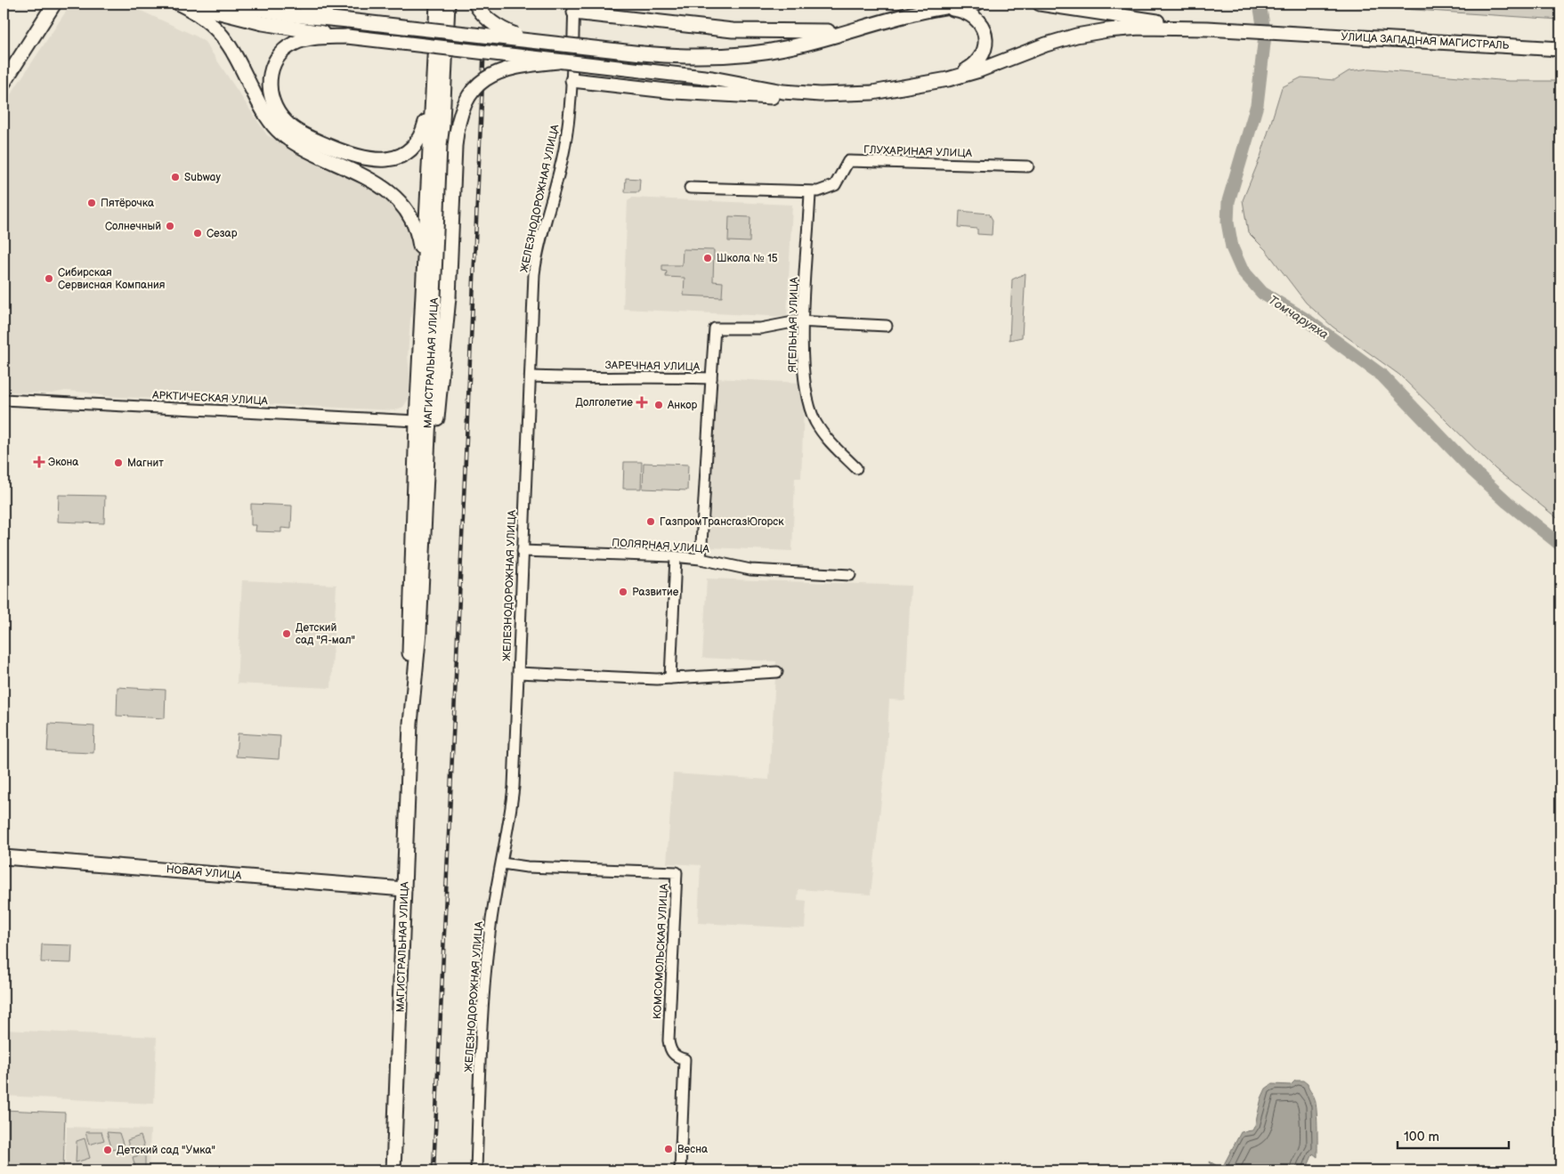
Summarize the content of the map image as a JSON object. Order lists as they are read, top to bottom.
{
  "streets": {
    "main road": ["УЛИЦА ЗАПАДНАЯ МАГИСТРАЛЬ", "МАГИСТРАЛЬНАЯ УЛИЦА", "НОВАЯ УЛИЦА"],
    "street": [
      "ГЛУХАРИНАЯ УЛИЦА",
      "ЖЕЛЕЗНОДОРОЖНАЯ УЛИЦА",
      "ЯГЕЛЬНАЯ УЛИЦА",
      "ЗАРЕЧНАЯ УЛИЦА",
      "АРКТИЧЕСКАЯ УЛИЦА",
      "ПОЛЯРНАЯ УЛИЦА",
      "КОМСОМОЛЬСКАЯ УЛИЦА"
    ]
  },
  "crossings": [
    ["ГЛУХАРИНАЯ УЛИЦА", "ЯГЕЛЬНАЯ УЛИЦА"],
    ["ЖЕЛЕЗНОДОРОЖНАЯ УЛИЦА", "ЗАРЕЧНАЯ УЛИЦА"],
    ["ЖЕЛЕЗНОДОРОЖНАЯ УЛИЦА", "ПОЛЯРНАЯ УЛИЦА"],
    ["ЖЕЛЕЗНОДОРОЖНАЯ УЛИЦА", "КОМСОМОЛЬСКАЯ УЛИЦА"],
    ["ЯГЕЛЬНАЯ УЛИЦА", "ЗАРЕЧНАЯ УЛИЦА"],
    ["МАГИСТРАЛЬНАЯ УЛИЦА", "АРКТИЧЕСКАЯ УЛИЦА"],
    ["МАГИСТРАЛЬНАЯ УЛИЦА", "НОВАЯ УЛИЦА"]
  ],
  "water": ["Томчаруяха"],
  "places": {
    "other": [
      "Subway",
      "Пятёрочка",
      "Солнечный",
      "Сезар",
      "Школа № 15",
      "Сибирская Сервисная Компания",
      "Анкор",
      "Магнит",
      "ГазпромТрансгазЮгорск",
      "Развитие",
      "Детский сад \"Я-мал\"",
      "Весна",
      "Детский сад \"Умка\""
    ],
    "health": ["Долголетие", "Экона"]
  },
  "scale_bar": "100 m"
}
